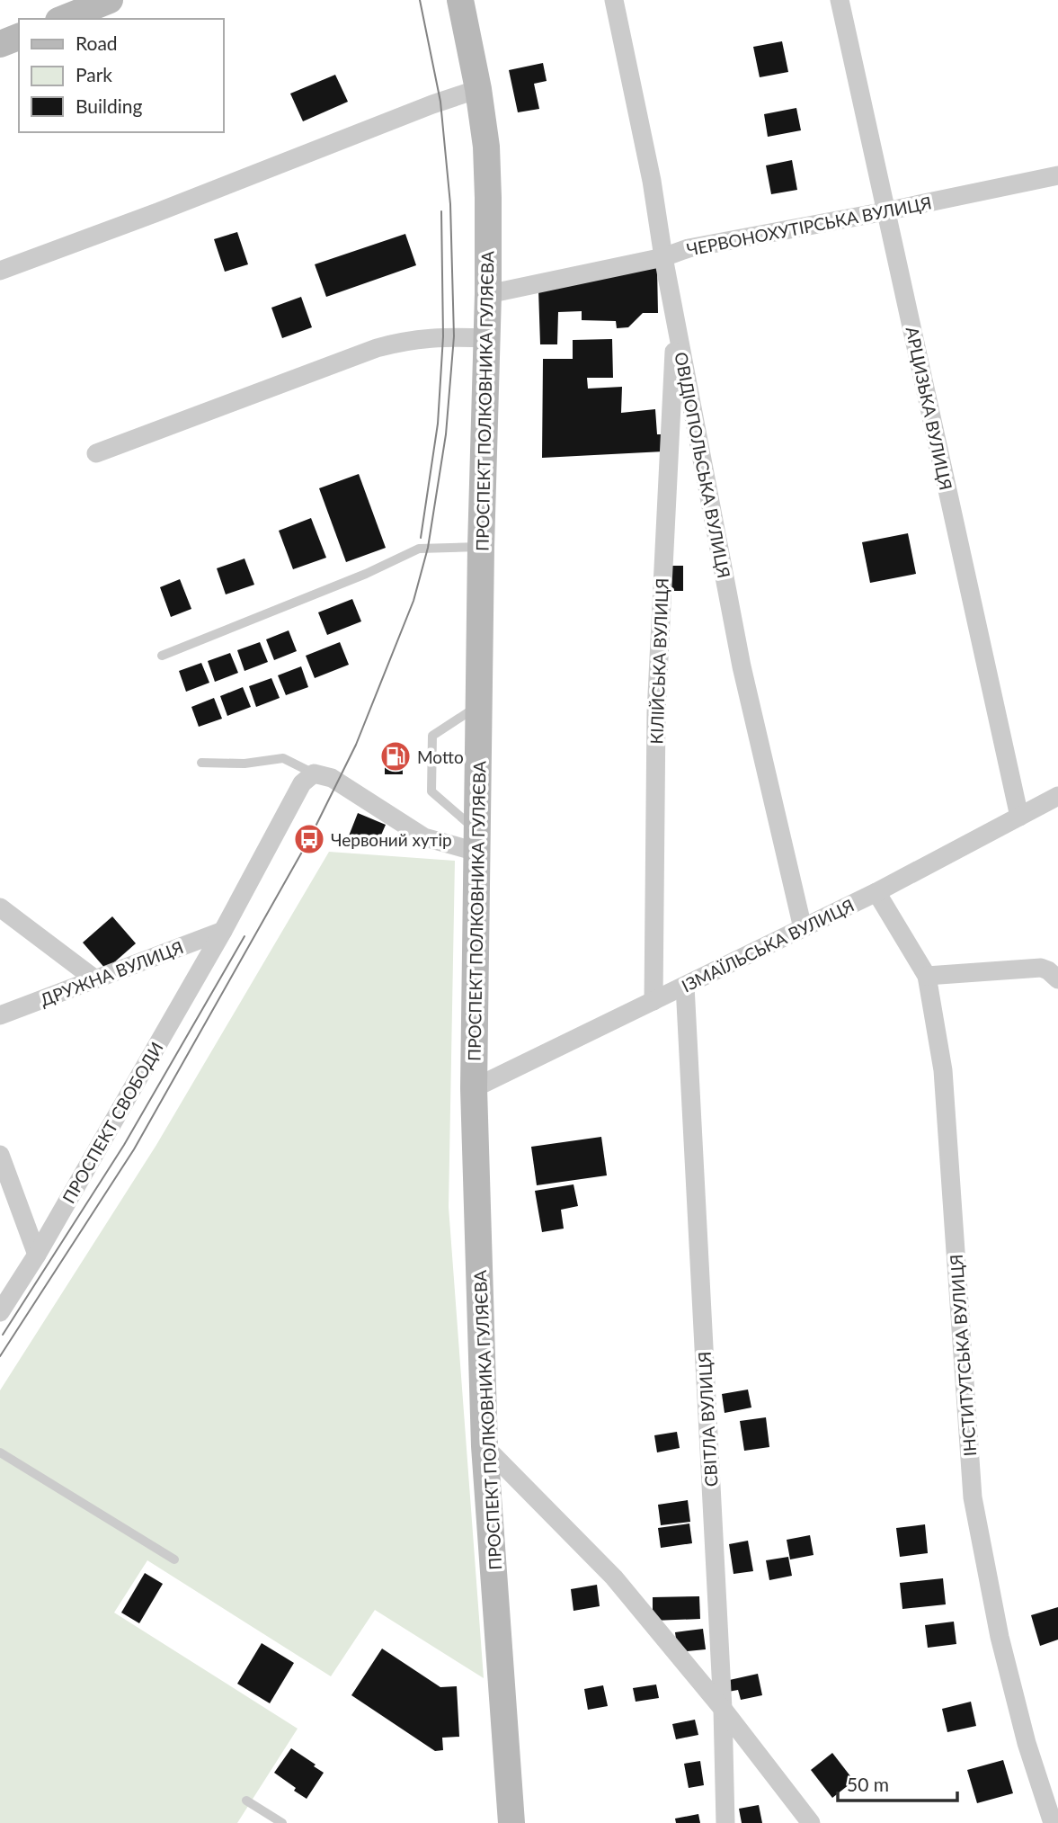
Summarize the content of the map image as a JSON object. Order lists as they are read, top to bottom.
{
  "streets": {
    "main road": ["ПРОСПЕКТ ПОЛКОВНИКА ГУЛЯЄВА"],
    "street": [
      "ЧЕРВОНОХУТІРСЬКА ВУЛИЦЯ",
      "АРЦИЗЬКА ВУЛИЦЯ",
      "ОВІДІОПОЛЬСЬКА ВУЛИЦЯ",
      "КІЛІЙСЬКА ВУЛИЦЯ",
      "ІЗМАЇЛЬСЬКА ВУЛИЦЯ",
      "ДРУЖНА ВУЛИЦЯ",
      "ПРОСПЕКТ СВОБОДИ",
      "ІНСТИТУТСЬКА ВУЛИЦЯ",
      "СВІТЛА ВУЛИЦЯ"
    ]
  },
  "crossings": [
    ["ЧЕРВОНОХУТІРСЬКА ВУЛИЦЯ", "ПРОСПЕКТ ПОЛКОВНИКА ГУЛЯЄВА"],
    ["ЧЕРВОНОХУТІРСЬКА ВУЛИЦЯ", "АРЦИЗЬКА ВУЛИЦЯ"],
    ["ЧЕРВОНОХУТІРСЬКА ВУЛИЦЯ", "ОВІДІОПОЛЬСЬКА ВУЛИЦЯ"],
    ["ПРОСПЕКТ ПОЛКОВНИКА ГУЛЯЄВА", "ІЗМАЇЛЬСЬКА ВУЛИЦЯ"],
    ["АРЦИЗЬКА ВУЛИЦЯ", "ІЗМАЇЛЬСЬКА ВУЛИЦЯ"],
    ["ОВІДІОПОЛЬСЬКА ВУЛИЦЯ", "КІЛІЙСЬКА ВУЛИЦЯ"],
    ["ОВІДІОПОЛЬСЬКА ВУЛИЦЯ", "ІЗМАЇЛЬСЬКА ВУЛИЦЯ"],
    ["КІЛІЙСЬКА ВУЛИЦЯ", "ІЗМАЇЛЬСЬКА ВУЛИЦЯ"],
    ["ІЗМАЇЛЬСЬКА ВУЛИЦЯ", "ІНСТИТУТСЬКА ВУЛИЦЯ"],
    ["ІЗМАЇЛЬСЬКА ВУЛИЦЯ", "СВІТЛА ВУЛИЦЯ"],
    ["ДРУЖНА ВУЛИЦЯ", "ПРОСПЕКТ СВОБОДИ"]
  ],
  "places": {
    "fuel station": ["Motto"],
    "bus stop": ["Червоний хутір"]
  },
  "legend": ["Road", "Park", "Building"],
  "scale_bar": "50 m"
}
